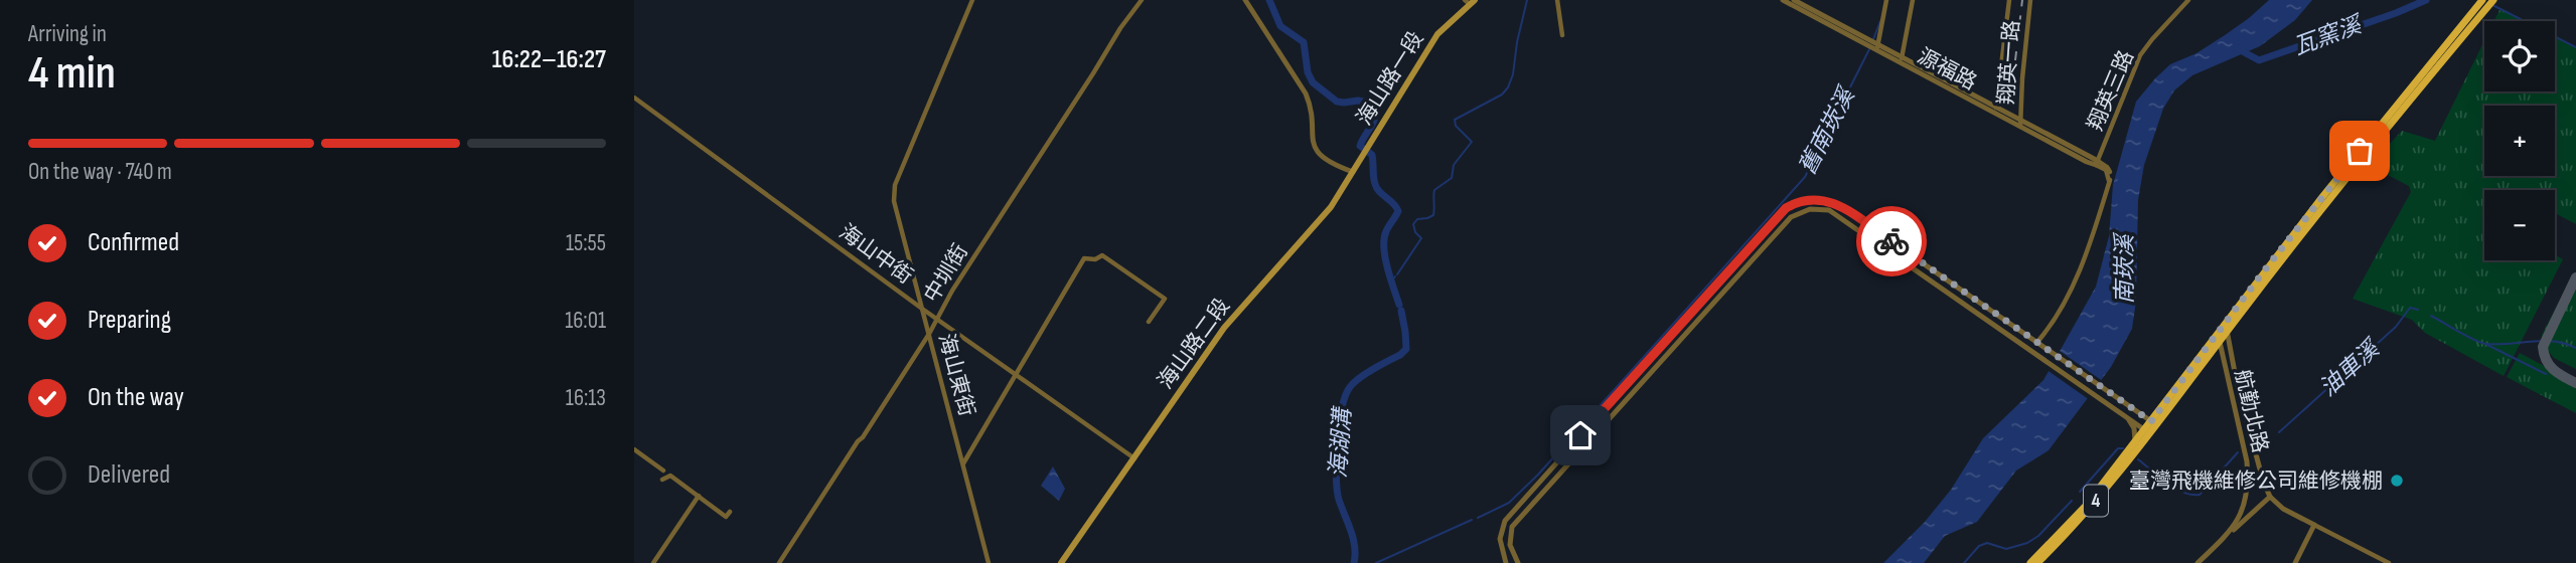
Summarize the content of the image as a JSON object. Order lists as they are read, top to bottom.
{
  "streets": {
    "main road": ["海山路一段", "海山路二段", "4"],
    "street": [
      "翔英一路",
      "源福路",
      "翔英三路",
      "海山中街",
      "中圳街",
      "海山東街",
      "航勤北路"
    ]
  },
  "crossings": [
    ["翔英一路", "源福路"],
    ["源福路", "翔英三路"],
    ["海山路一段", "海山路二段"],
    ["海山中街", "中圳街"],
    ["海山中街", "海山路二段"],
    ["海山中街", "海山東街"],
    ["中圳街", "海山東街"],
    ["航勤北路", "4"]
  ],
  "water": [
    "瓦窯溪",
    "舊南崁溪",
    "南崁溪",
    "油車溪",
    "海湖溝"
  ],
  "places": ["臺灣飛機維修公司維修機棚"],
  "page": {
    "heading": ["4 min", "Arriving in", "16:22–16:27"],
    "map_buttons": ["+", "−"],
    "bar": "On the way · 740 m",
    "list": [
      ["Confirmed", "15:55"],
      ["Preparing", "16:01"],
      ["On the way", "16:13"],
      "Delivered"
    ]
  }
}
